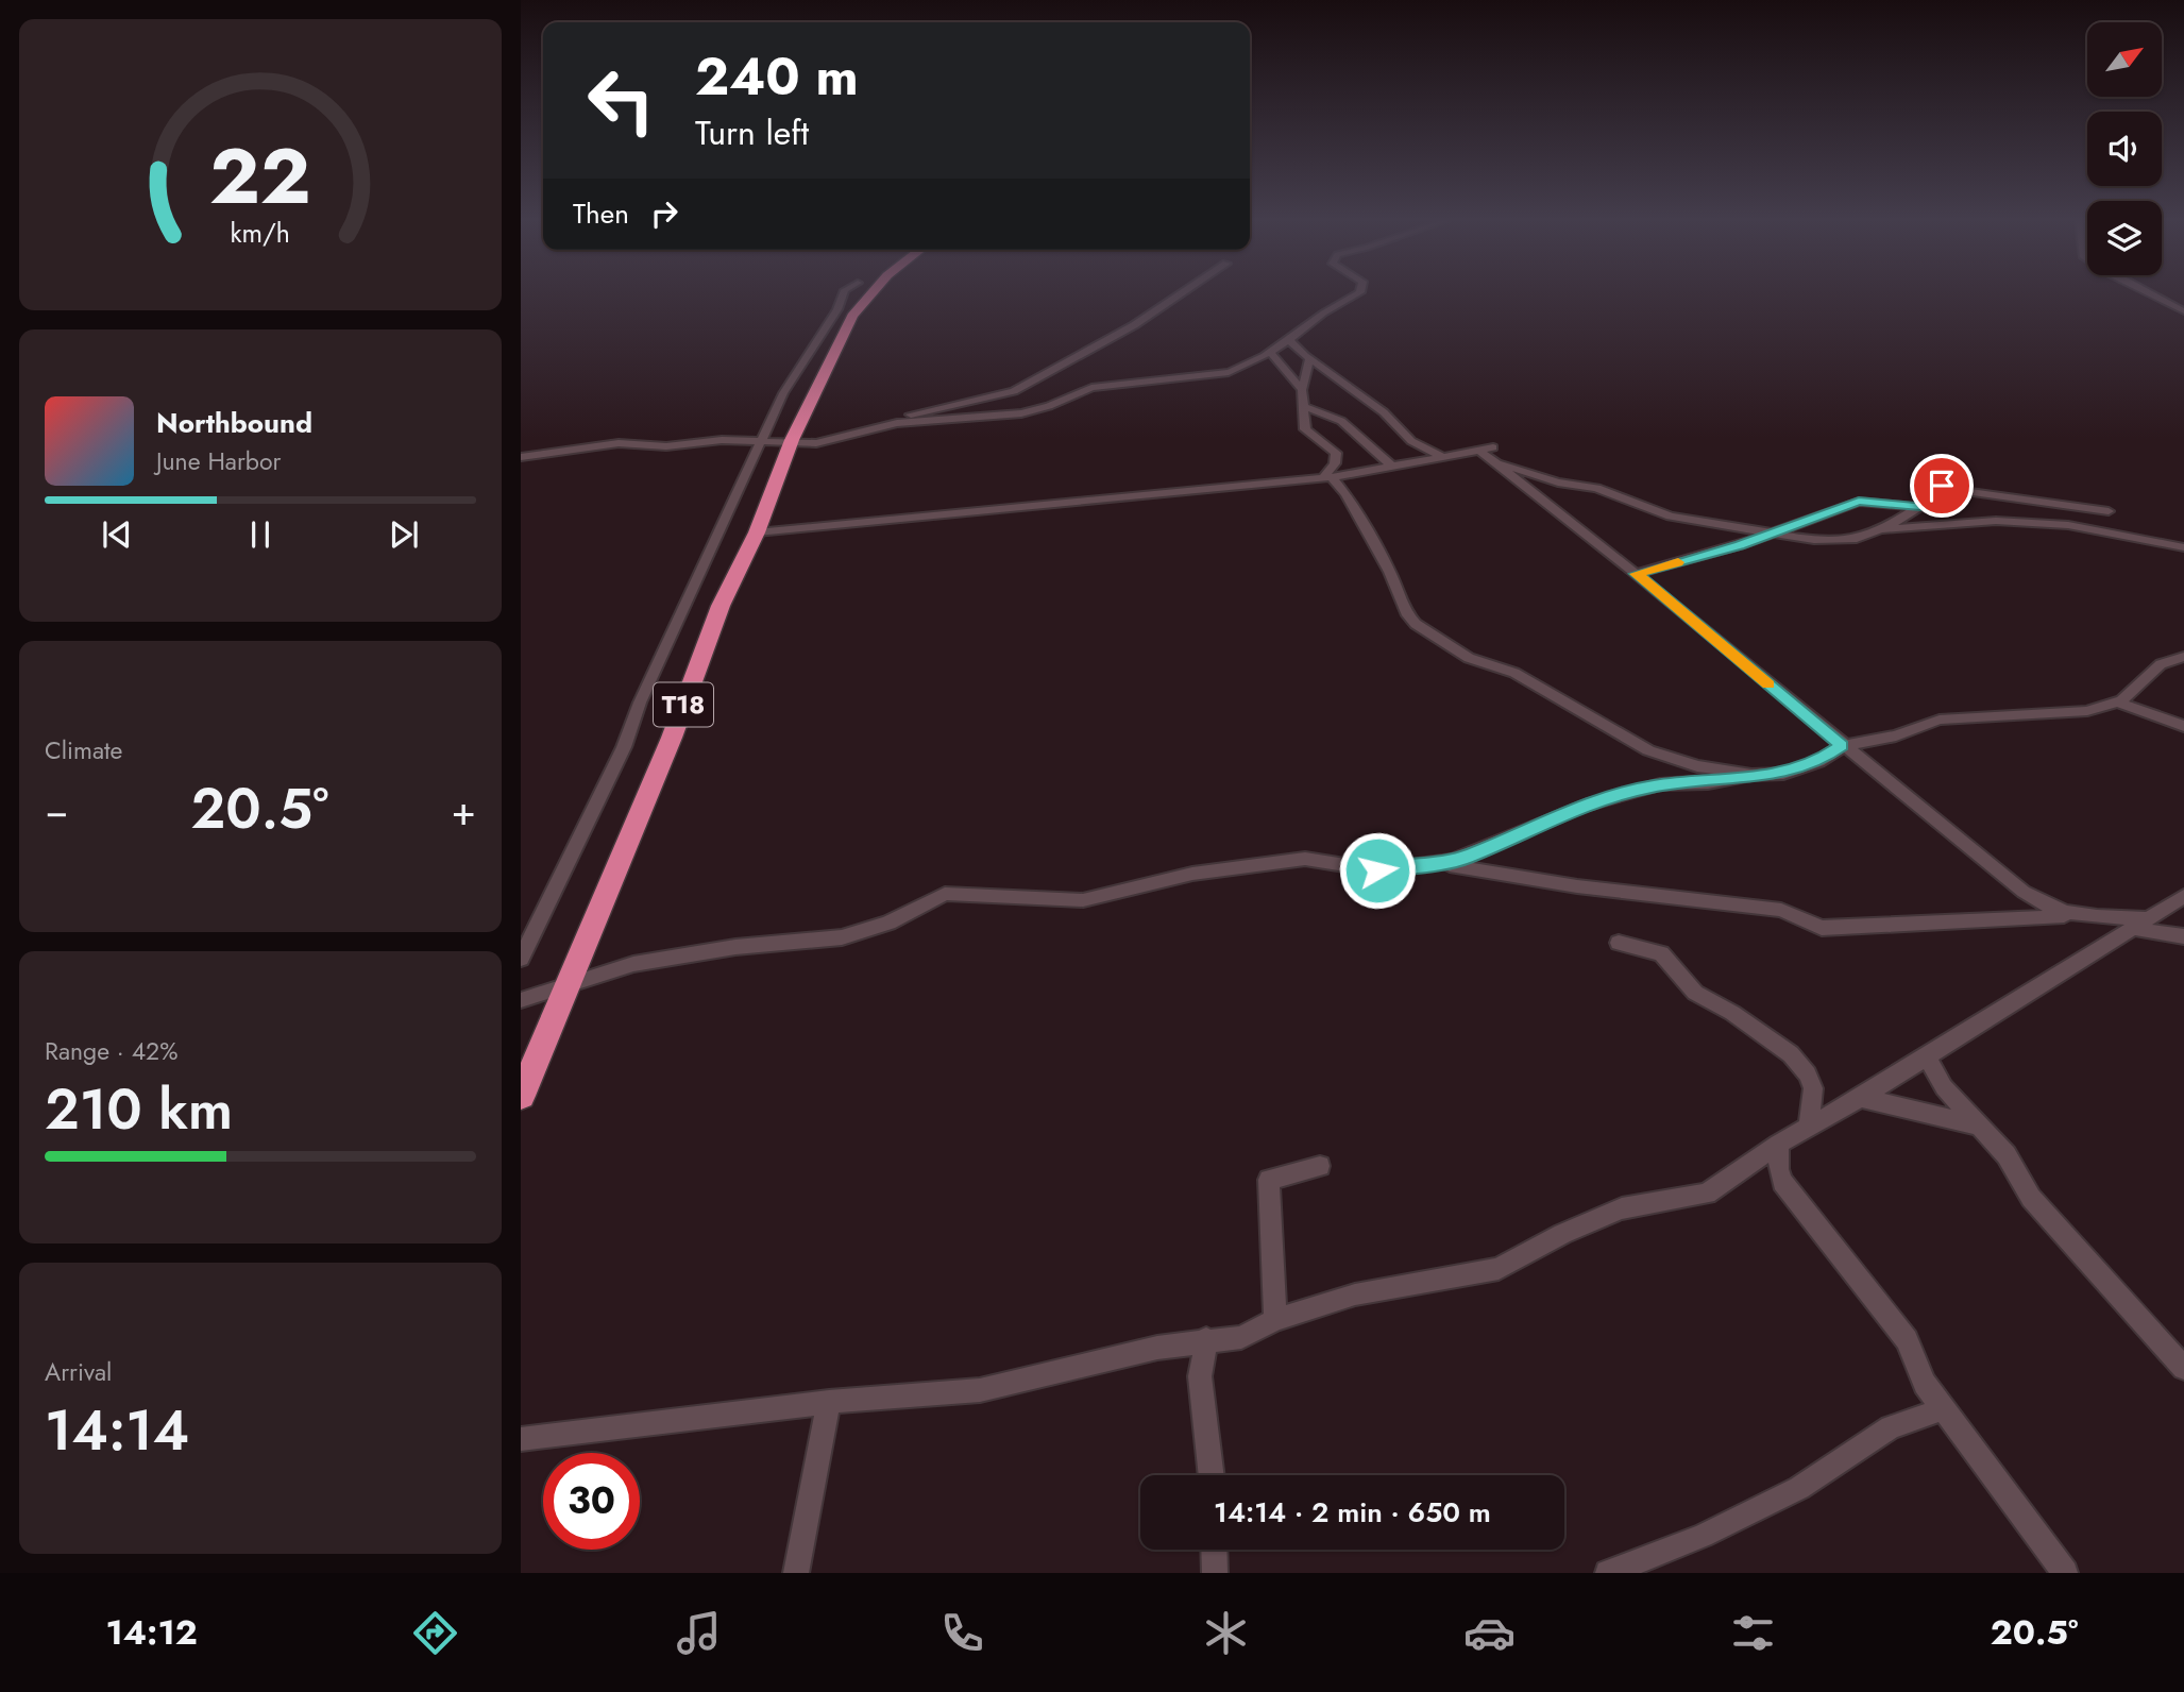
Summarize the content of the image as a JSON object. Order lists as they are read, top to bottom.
{
  "streets": {
    "highway": ["T18"]
  },
  "north": "top right",
  "page": {
    "turn": ["240 m", "Turn left"],
    "then": "Then",
    "song": ["Northbound", "June Harbor"],
    "tile": [
      "Climate",
      ["Range · 42%", "210 km"],
      ["Arrival", "14:14"]
    ],
    "heat": ["−", "20.5°", "+"],
    "limit": "30",
    "trip": "14:14 · 2 min · 650 m",
    "tabs": ["14:12", "20.5°"],
    "gauge": ["22", "km/h"]
  }
}
